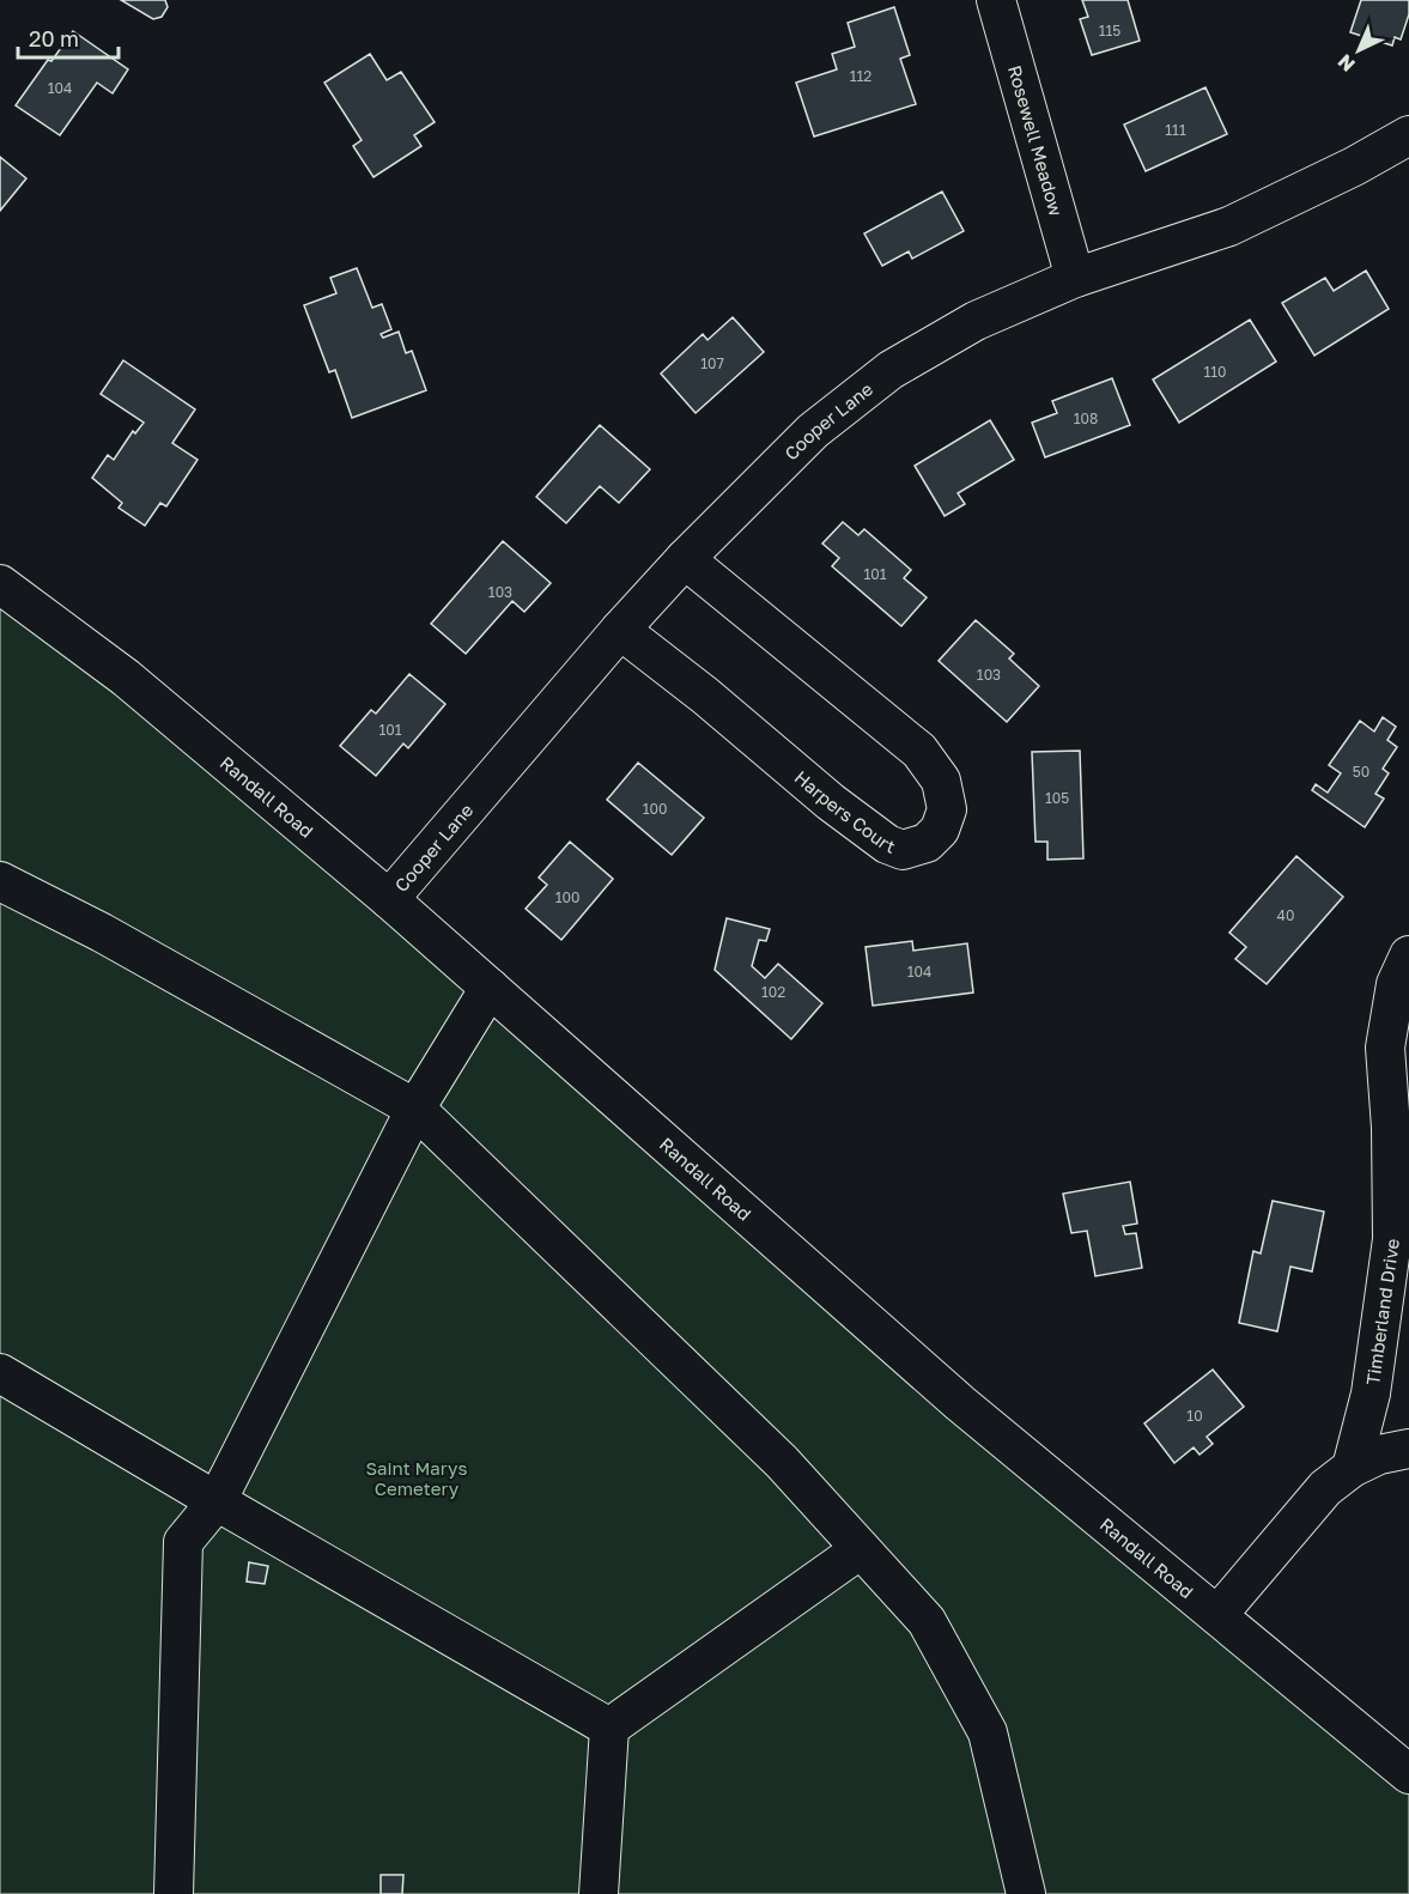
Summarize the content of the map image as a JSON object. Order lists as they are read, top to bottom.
{
  "streets": {
    "street": [
      "Rosewell Meadow",
      "Cooper Lane",
      "Randall Road",
      "Harpers Court",
      "Timberland Drive"
    ]
  },
  "crossings": [
    ["Rosewell Meadow", "Cooper Lane"],
    ["Cooper Lane", "Randall Road"],
    ["Cooper Lane", "Harpers Court"]
  ],
  "parks": ["Saint Marys Cemetery"],
  "house_numbers": [
    "115",
    "112",
    "104",
    "111",
    "107",
    "110",
    "108",
    "101",
    "103",
    "103",
    "101",
    "50",
    "105",
    "100",
    "100",
    "40",
    "104",
    "102",
    "10"
  ],
  "scale_bar": "20 m",
  "north": "bottom left"
}
